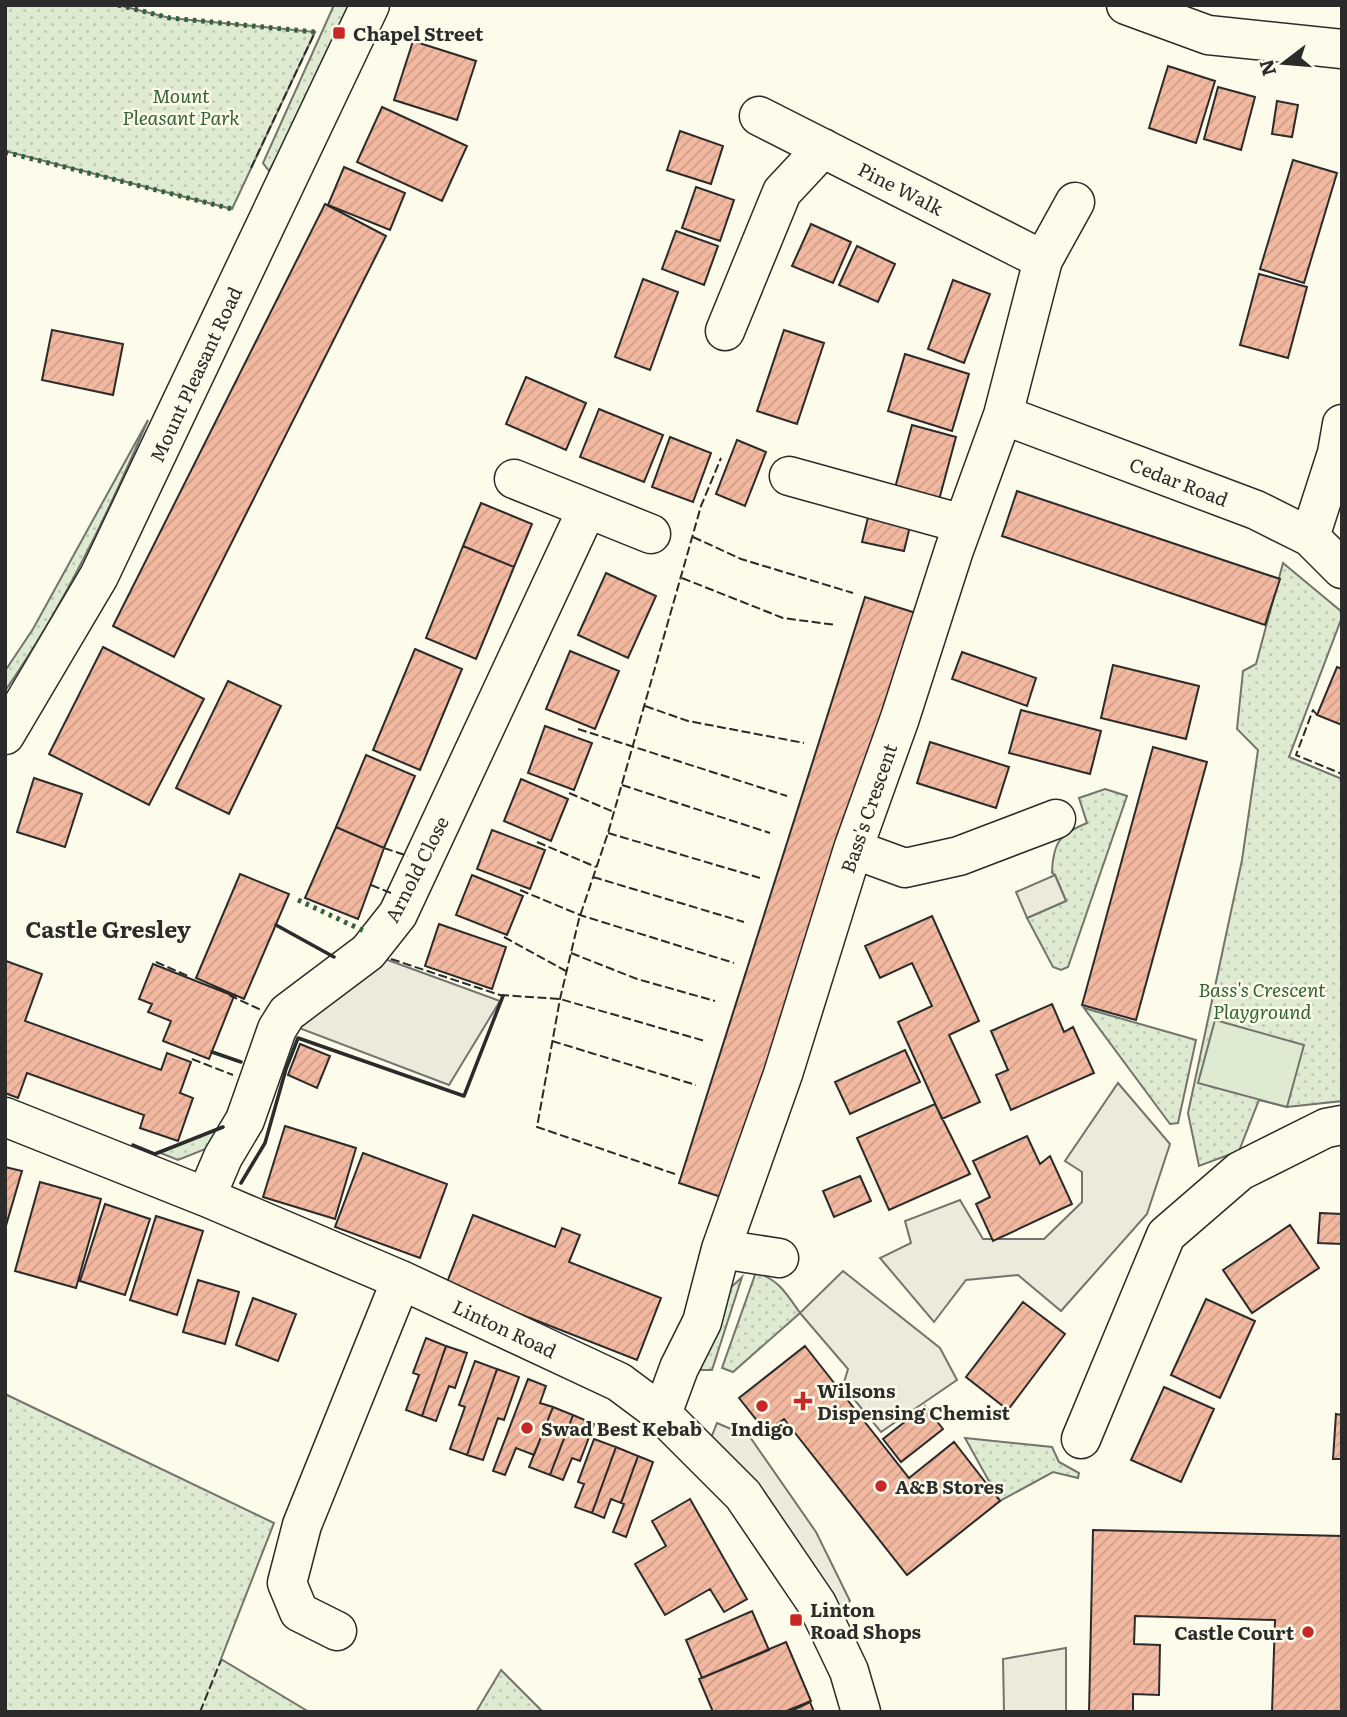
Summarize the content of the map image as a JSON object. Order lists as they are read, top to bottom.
{
  "streets": {
    "street": [
      "Pine Walk",
      "Mount Pleasant Road",
      "Cedar Road",
      "Bass's Crescent",
      "Arnold Close",
      "Linton Road"
    ]
  },
  "crossings": [
    ["Pine Walk", "Bass's Crescent"],
    ["Cedar Road", "Bass's Crescent"],
    ["Bass's Crescent", "Linton Road"],
    ["Arnold Close", "Linton Road"]
  ],
  "districts": ["Castle Gresley"],
  "parks": ["Mount Pleasant Park", "Bass's Crescent Playground"],
  "places": {
    "transit": ["Chapel Street", "Linton Road Shops"],
    "health": ["Wilsons Dispensing Chemist"],
    "other": [
      "Indigo",
      "Swad Best Kebab",
      "A&B Stores",
      "Castle Court"
    ]
  },
  "north": "left"
}
